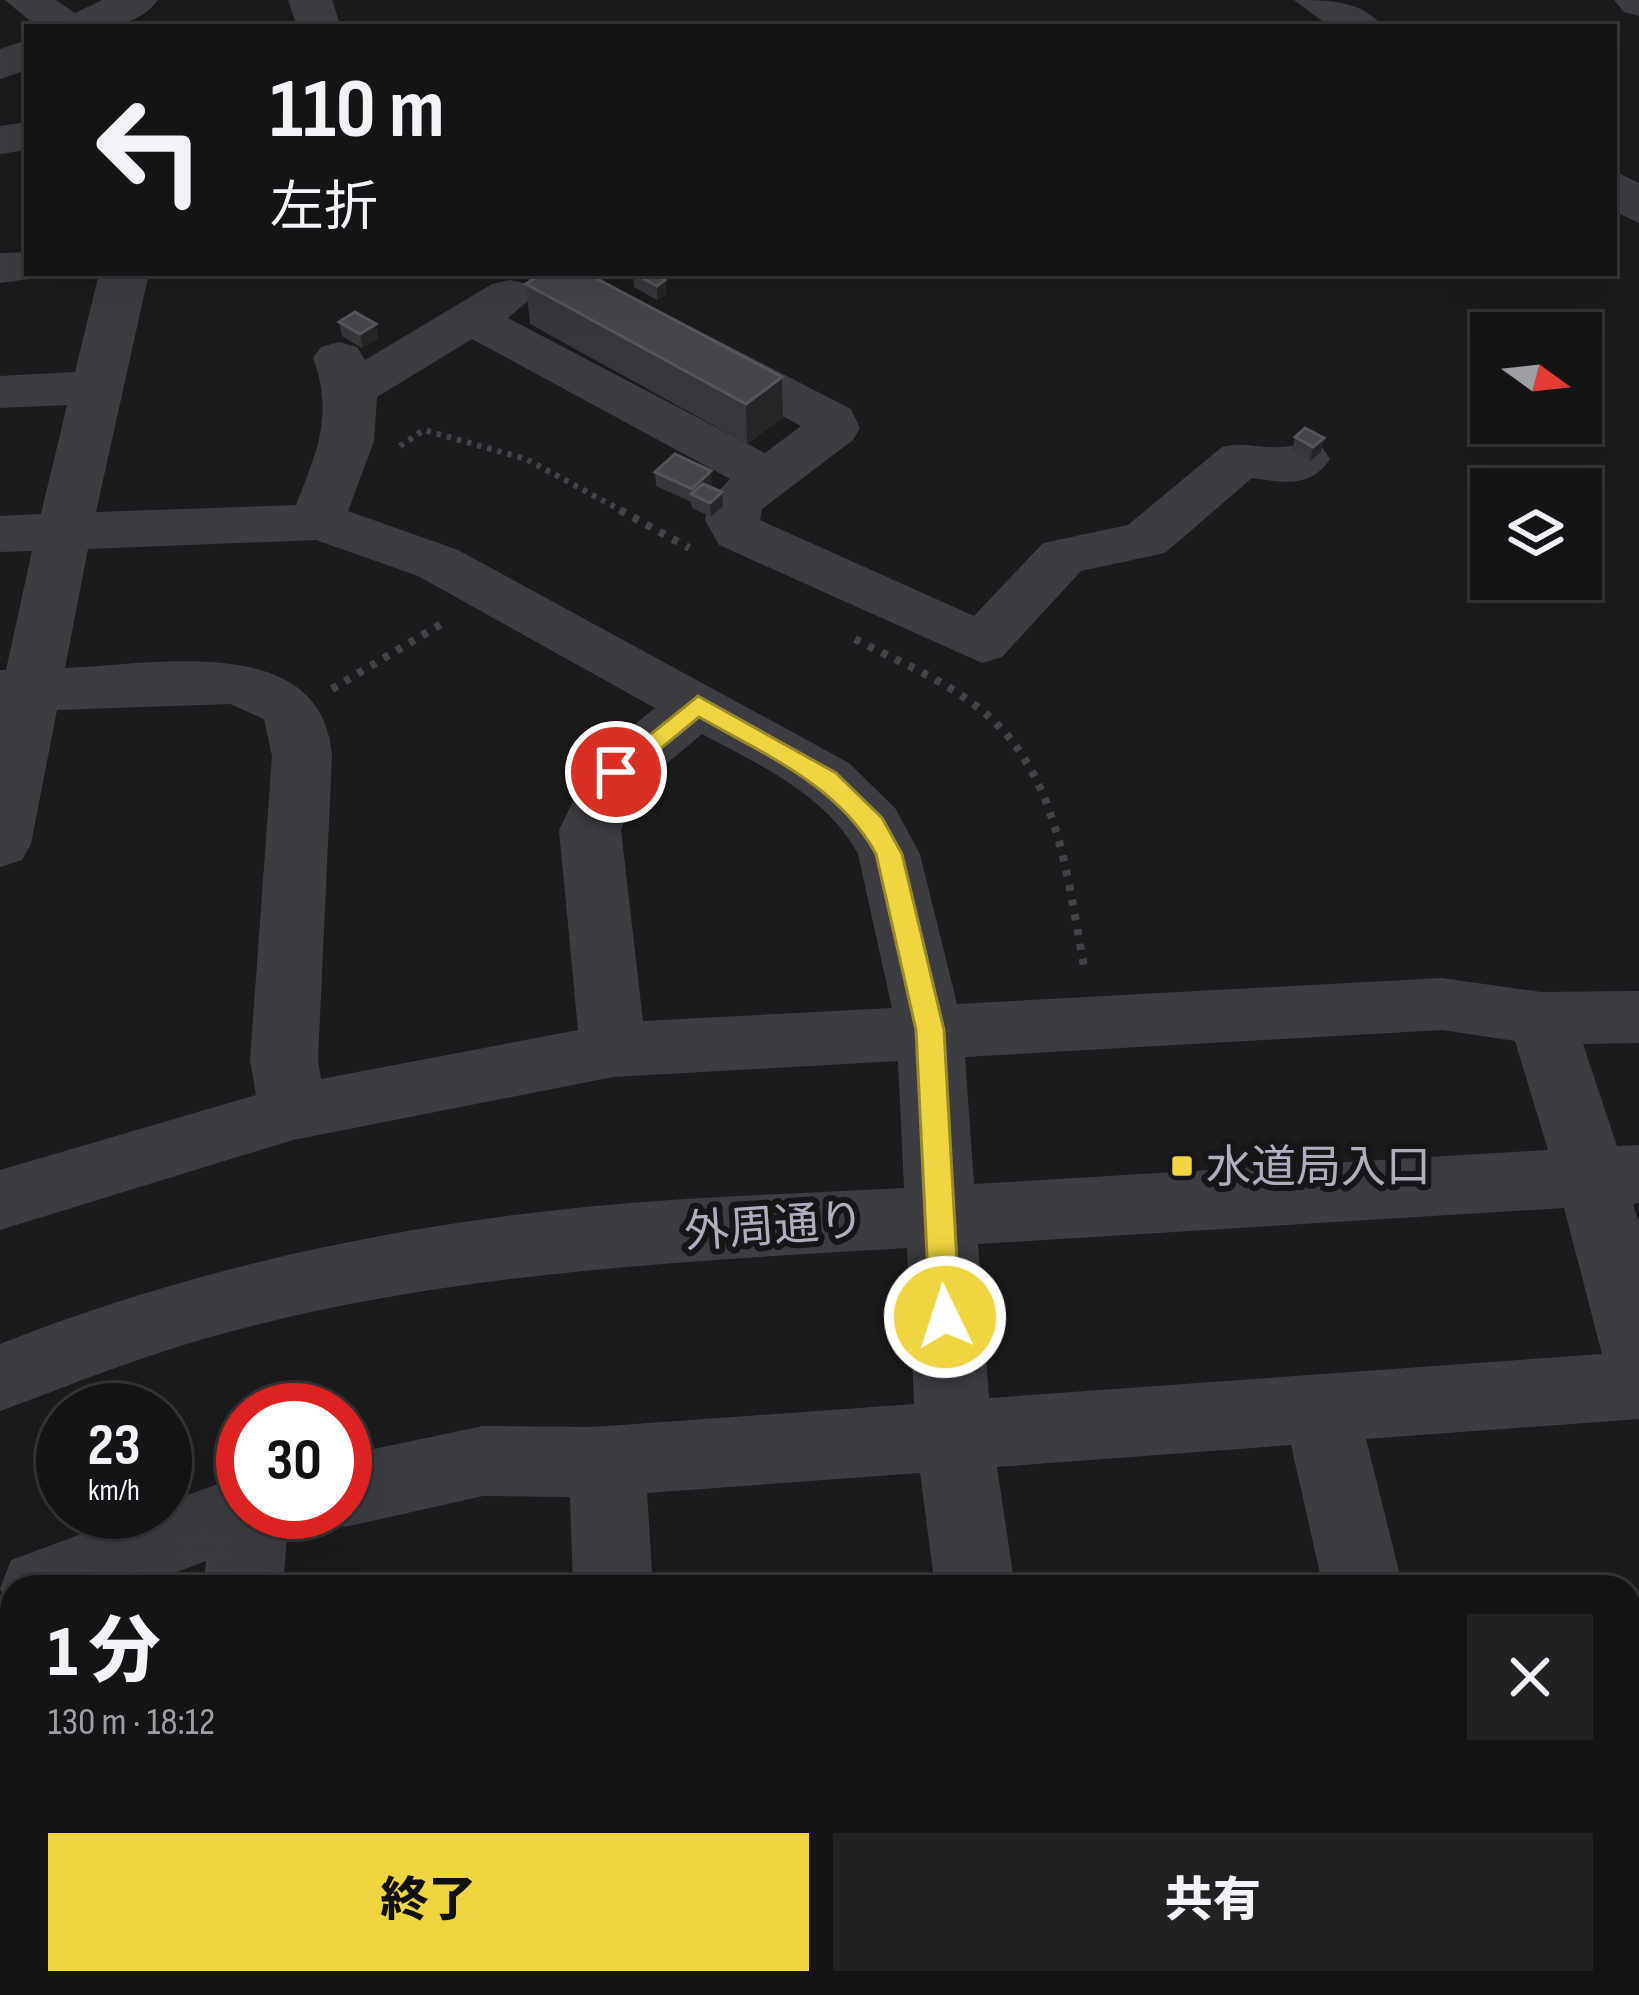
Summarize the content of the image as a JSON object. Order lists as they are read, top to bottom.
{
  "streets": {
    "street": ["外周通り"]
  },
  "places": {
    "transit": ["水道局入口"]
  },
  "north": "right",
  "page": {
    "turn": ["110 m", "左折"],
    "speed": "23 km/h",
    "limit": "30",
    "heading": ["1 分", "130 m · 18:12"],
    "buttons": ["終了", "共有"]
  }
}
